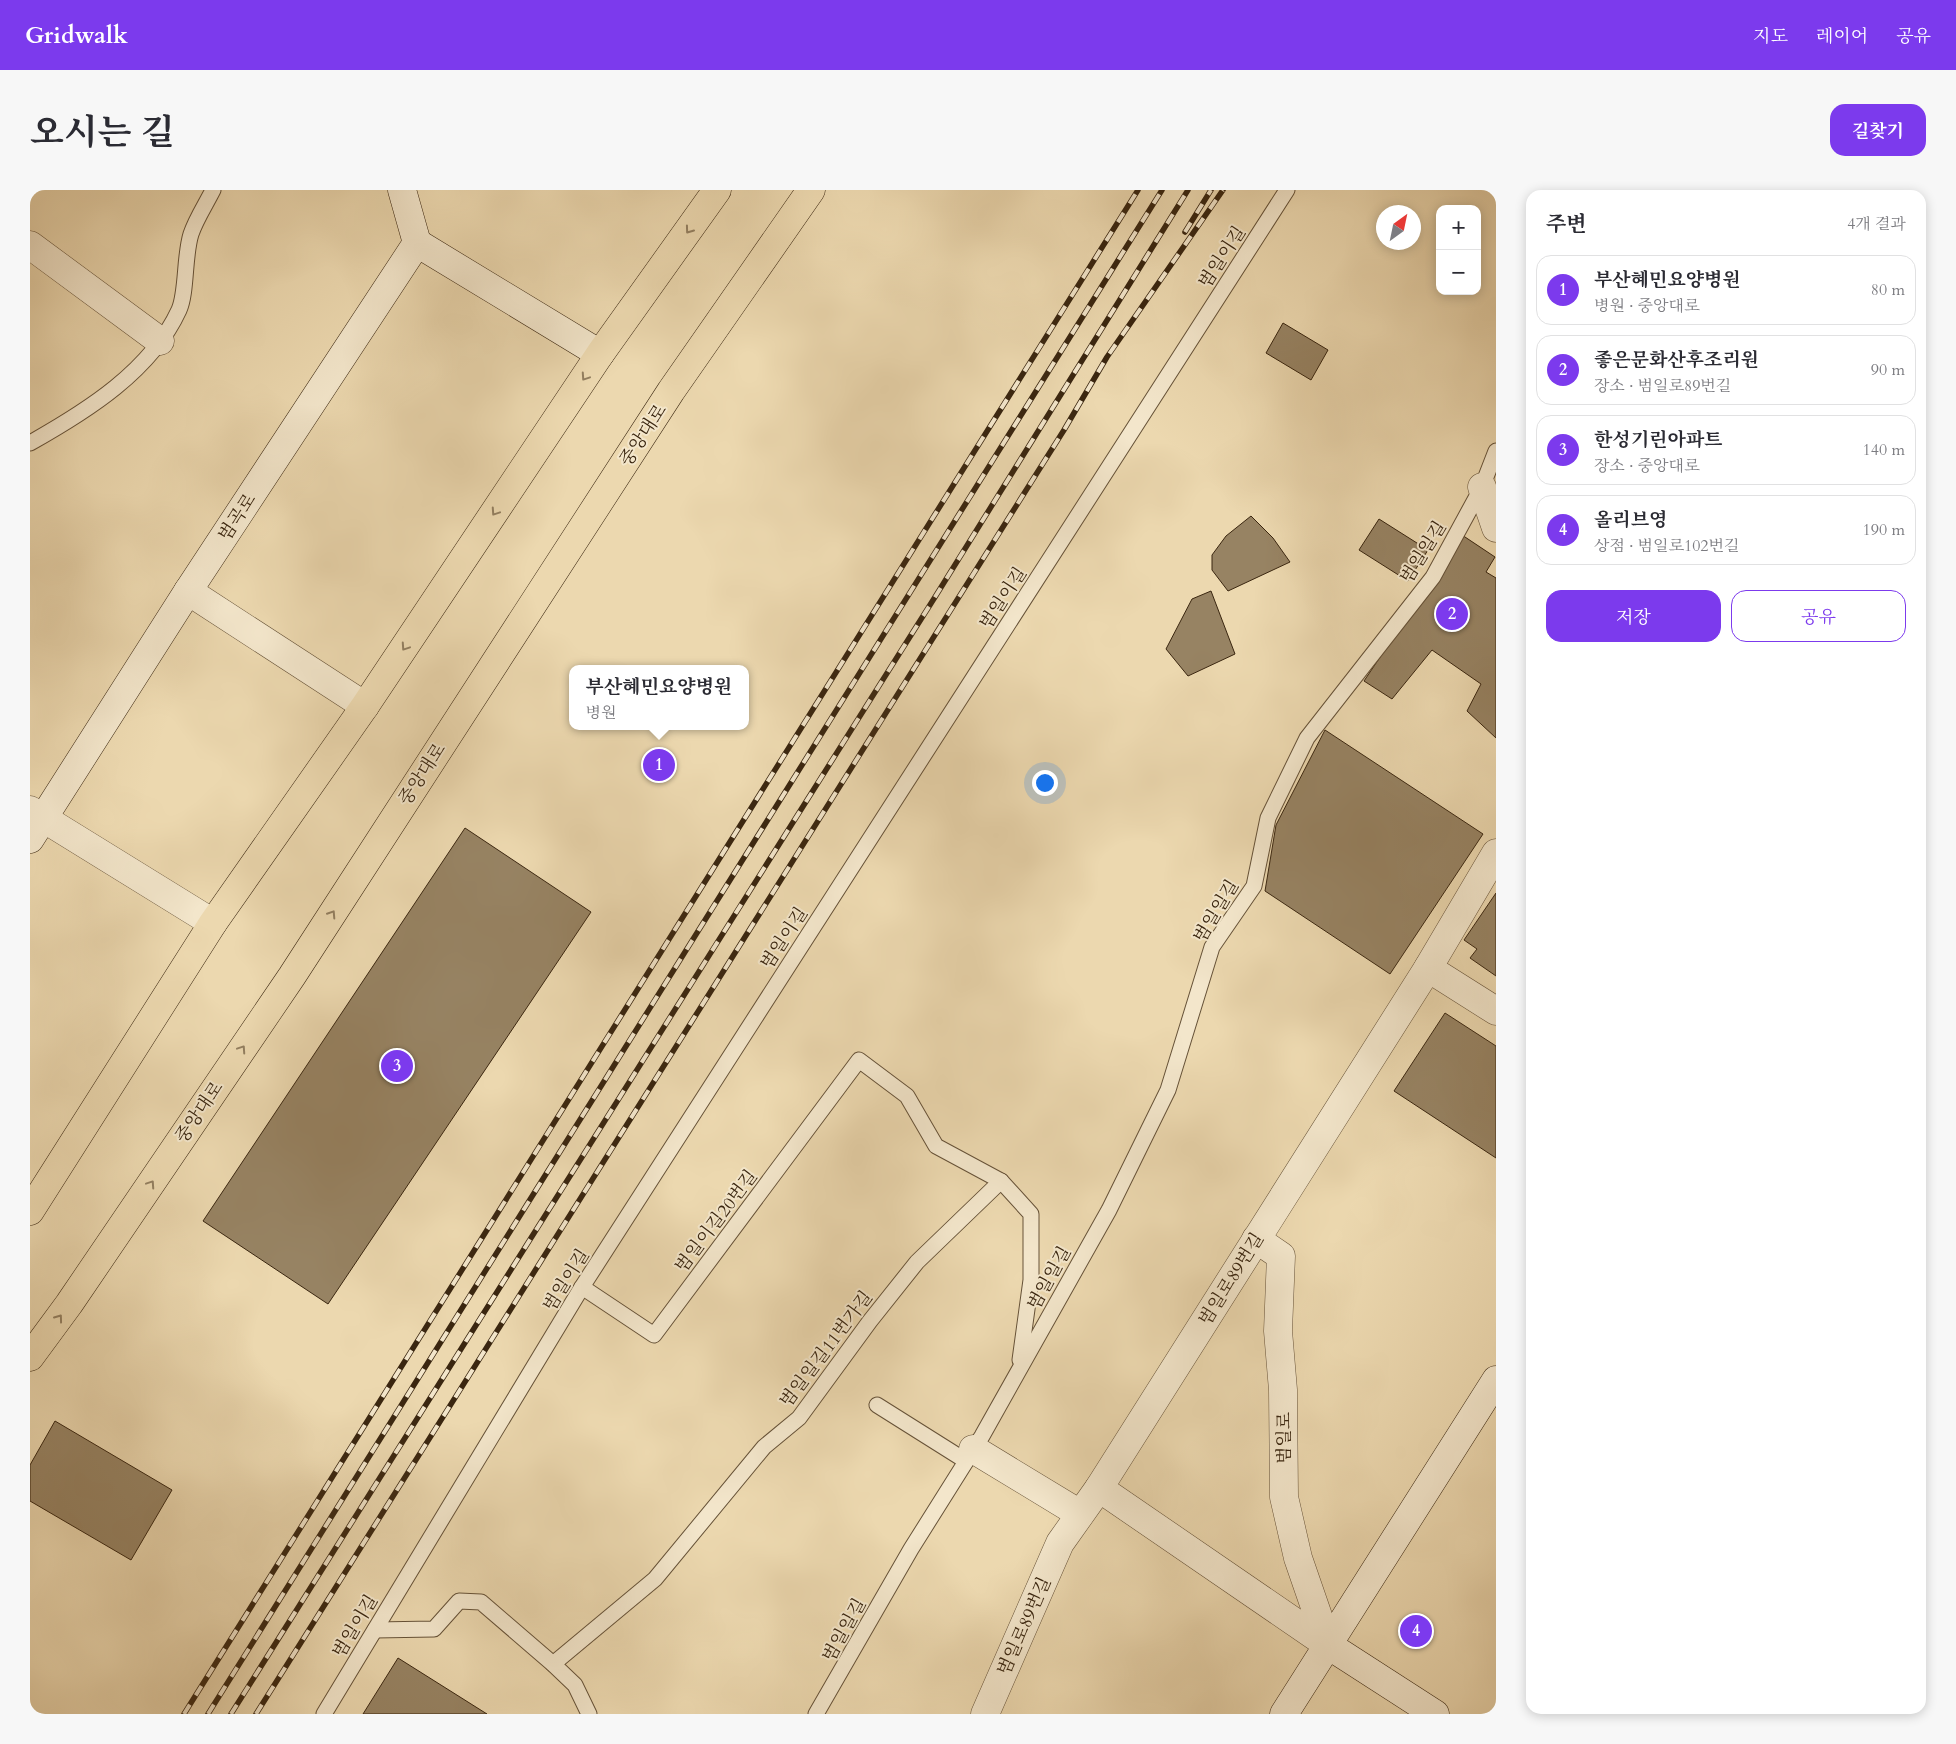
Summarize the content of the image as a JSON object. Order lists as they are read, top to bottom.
{
  "streets": {
    "main road": ["중앙대로"],
    "street": ["범곡로", "범일로89번길", "범일로"],
    "lane": [
      "범일이길",
      "범일일길",
      "범일이길20번길",
      "범일일길11번가길"
    ]
  },
  "crossings": [
    ["범일이길", "범일이길20번길"],
    ["범일이길20번길", "범일일길11번가길"],
    ["범일로89번길", "범일로"]
  ],
  "north": "top right",
  "page": {
    "header": "Gridwalk",
    "nav": ["지도", "레이어", "공유"],
    "title": "오시는 길",
    "buttons": [
      "길찾기",
      ["저장", "공유"]
    ],
    "heading": ["주변", "4개 결과"],
    "map_buttons": ["+", "−"],
    "list": [
      {
        "mark": "1",
        "name": "부산혜민요양병원",
        "note": "병원 · 중앙대로",
        "value": "80 m"
      },
      {
        "mark": "2",
        "name": "좋은문화산후조리원",
        "note": "장소 · 범일로89번길",
        "value": "90 m"
      },
      {
        "mark": "3",
        "name": "한성기린아파트",
        "note": "장소 · 중앙대로",
        "value": "140 m"
      },
      {
        "mark": "4",
        "name": "올리브영",
        "note": "상점 · 범일로102번길",
        "value": "190 m"
      }
    ],
    "pins": [
      "2",
      "1",
      "3",
      "4"
    ],
    "popup": ["부산혜민요양병원", "병원"]
  }
}
